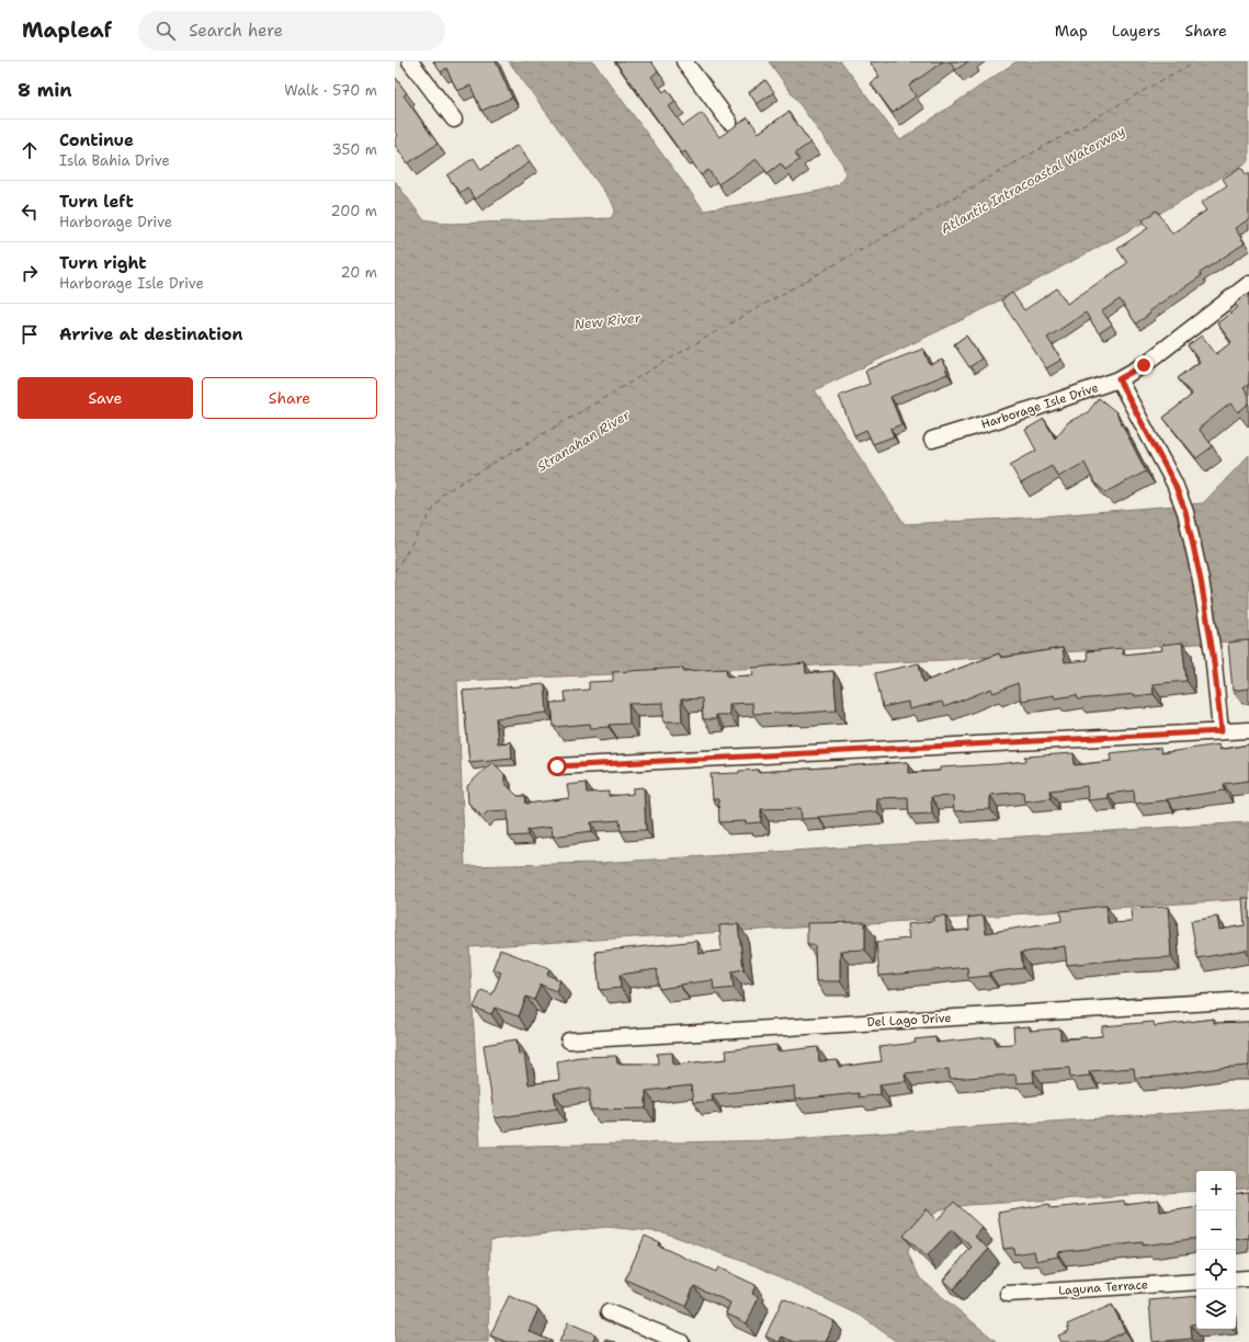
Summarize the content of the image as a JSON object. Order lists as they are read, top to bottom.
{
  "streets": {
    "street": ["Harborage Isle Drive", "Del Lago Drive", "Laguna Terrace"]
  },
  "water": ["Atlantic Intracoastal Waterway", "New River", "Stranahan River"],
  "page": {
    "header": "Mapleaf",
    "search": "Search here",
    "nav": ["Map", "Layers", "Share"],
    "heading": ["8 min", "Walk · 570 m"],
    "list": [
      ["Continue", "Isla Bahia Drive", "350 m"],
      ["Turn left", "Harborage Drive", "200 m"],
      ["Turn right", "Harborage Isle Drive", "20 m"],
      "Arrive at destination"
    ],
    "buttons": ["Save", "Share"],
    "map_buttons": ["+", "−"]
  }
}
